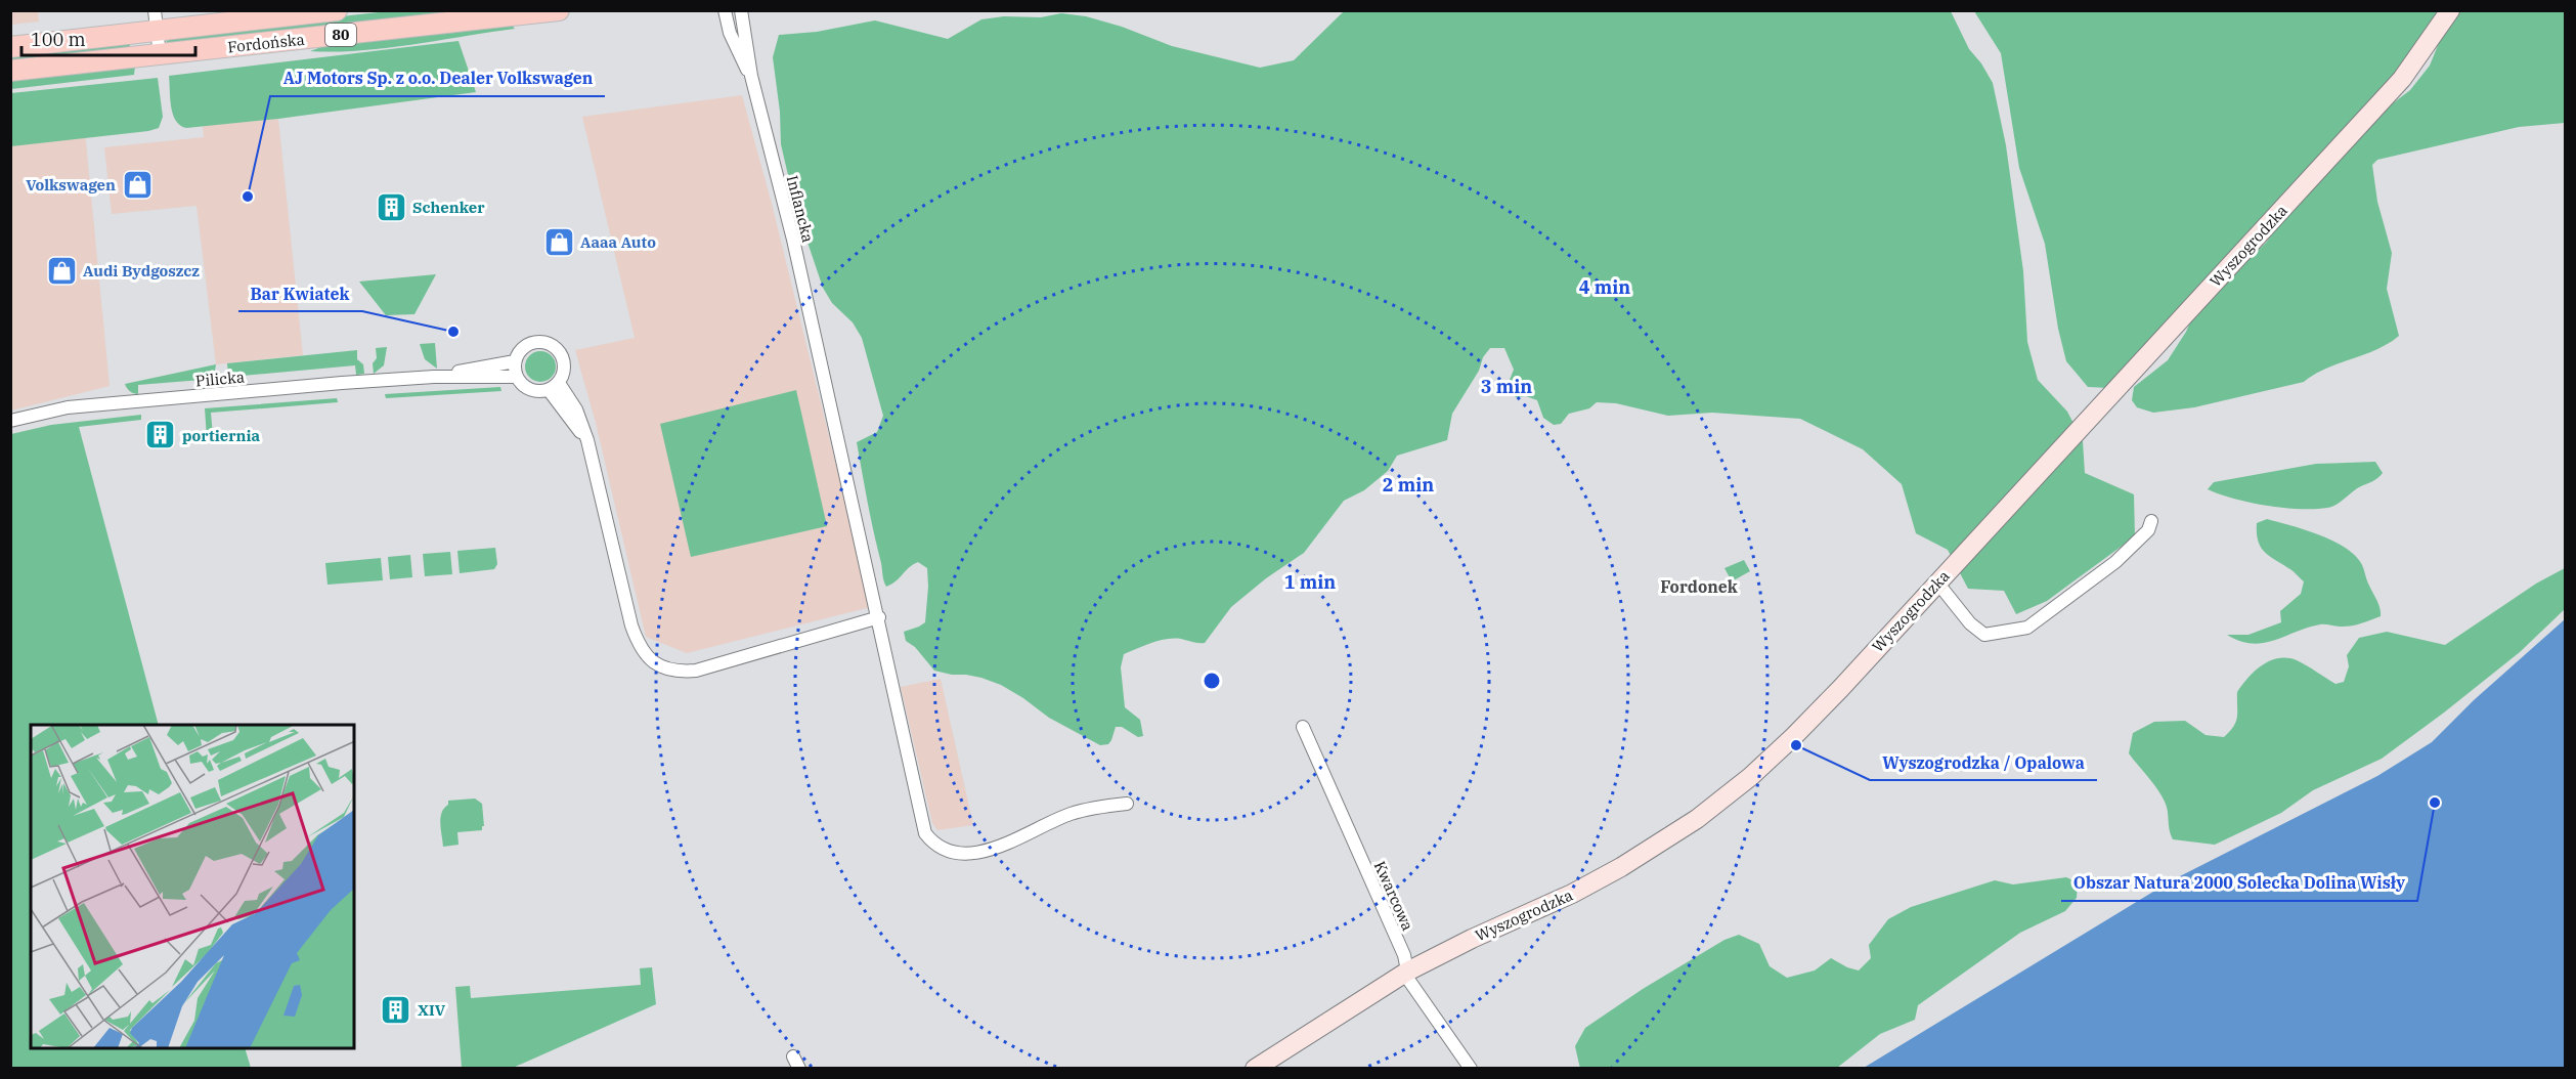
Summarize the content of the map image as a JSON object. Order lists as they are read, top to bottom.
{
  "streets": {
    "main road": ["80", "Fordońska"],
    "street": [
      "Inflancka",
      "Wyszogrodzka",
      "Pilicka",
      "Kwarcowa"
    ]
  },
  "crossings": [
    ["Wyszogrodzka", "Kwarcowa"]
  ],
  "districts": ["Fordonek"],
  "places": {
    "shop": ["Volkswagen", "Aaaa Auto", "Audi Bydgoszcz"],
    "other": [
      "AJ Motors Sp. z o.o. Dealer Volkswagen",
      "Bar Kwiatek",
      "Wyszogrodzka / Opalowa",
      "Obszar Natura 2000 Solecka Dolina Wisły"
    ],
    "building": ["Schenker", "portiernia", "XIV"]
  },
  "scale_bar": "100 m",
  "rings": [
    "4 min",
    "3 min",
    "2 min",
    "1 min"
  ]
}
